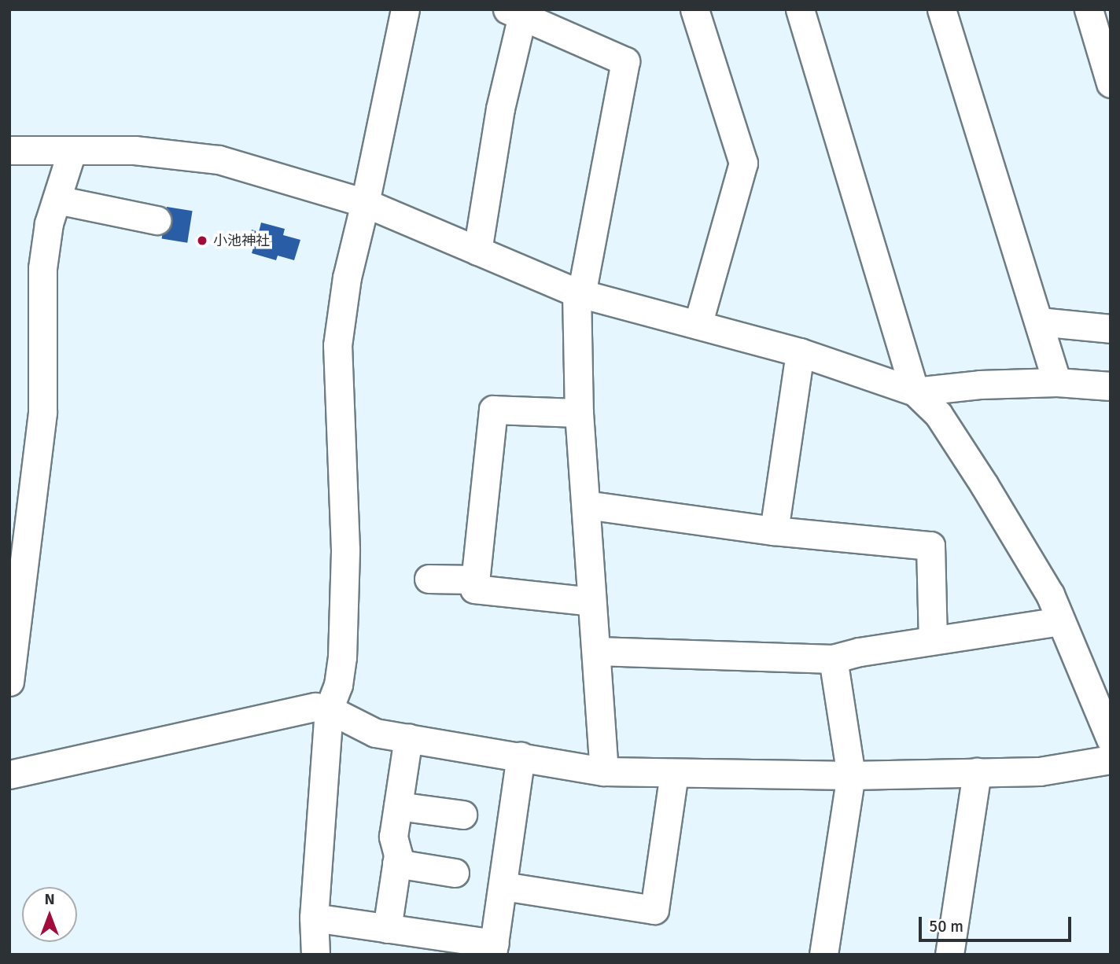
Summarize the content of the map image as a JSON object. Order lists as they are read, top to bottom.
{
  "places": ["小池神社"],
  "scale_bar": "50 m",
  "north": "top"
}
